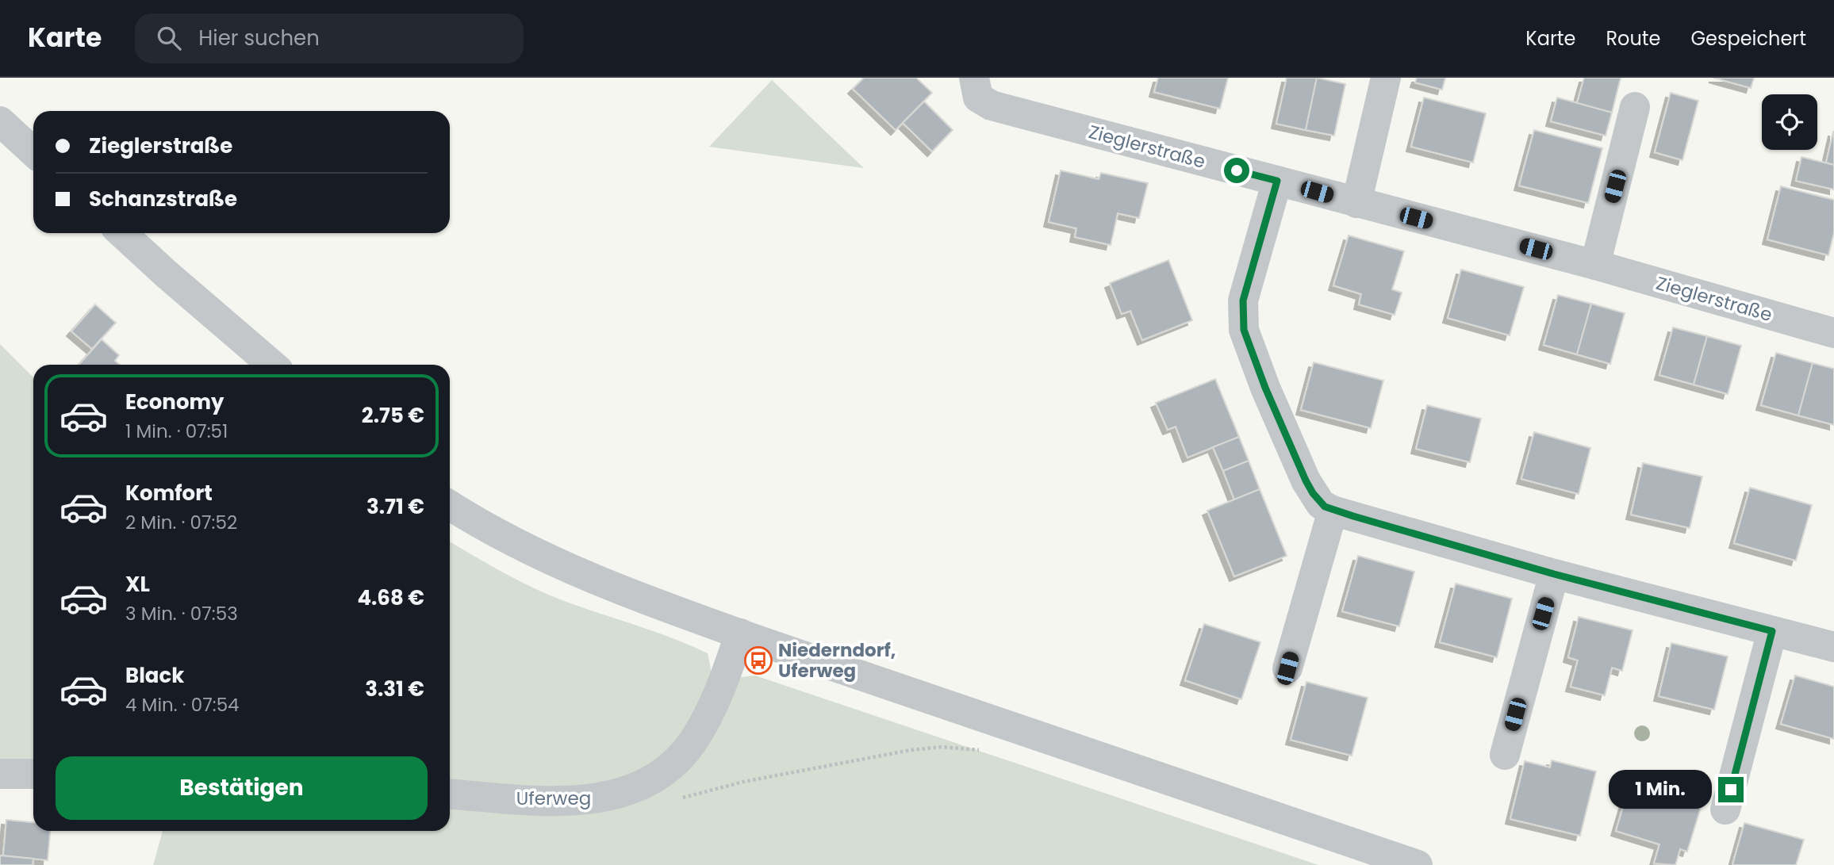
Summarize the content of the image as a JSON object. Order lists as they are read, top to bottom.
{
  "streets": {
    "street": ["Zieglerstraße", "Uferweg"]
  },
  "places": {
    "bus stop": ["Niederndorf, Uferweg"]
  },
  "page": {
    "header": "Karte",
    "search": "Hier suchen",
    "nav": ["Karte", "Route", "Gespeichert"],
    "banner": ["Zieglerstraße", "Schanzstraße"],
    "list": [
      {
        "name": "Economy",
        "note": "1 Min. · 07:51",
        "value": "2.75 €"
      },
      {
        "name": "Komfort",
        "note": "2 Min. · 07:52",
        "value": "3.71 €"
      },
      {
        "name": "XL",
        "note": "3 Min. · 07:53",
        "value": "4.68 €"
      },
      {
        "name": "Black",
        "note": "4 Min. · 07:54",
        "value": "3.31 €"
      }
    ],
    "buttons": "Bestätigen",
    "bubble": "1 Min."
  }
}
